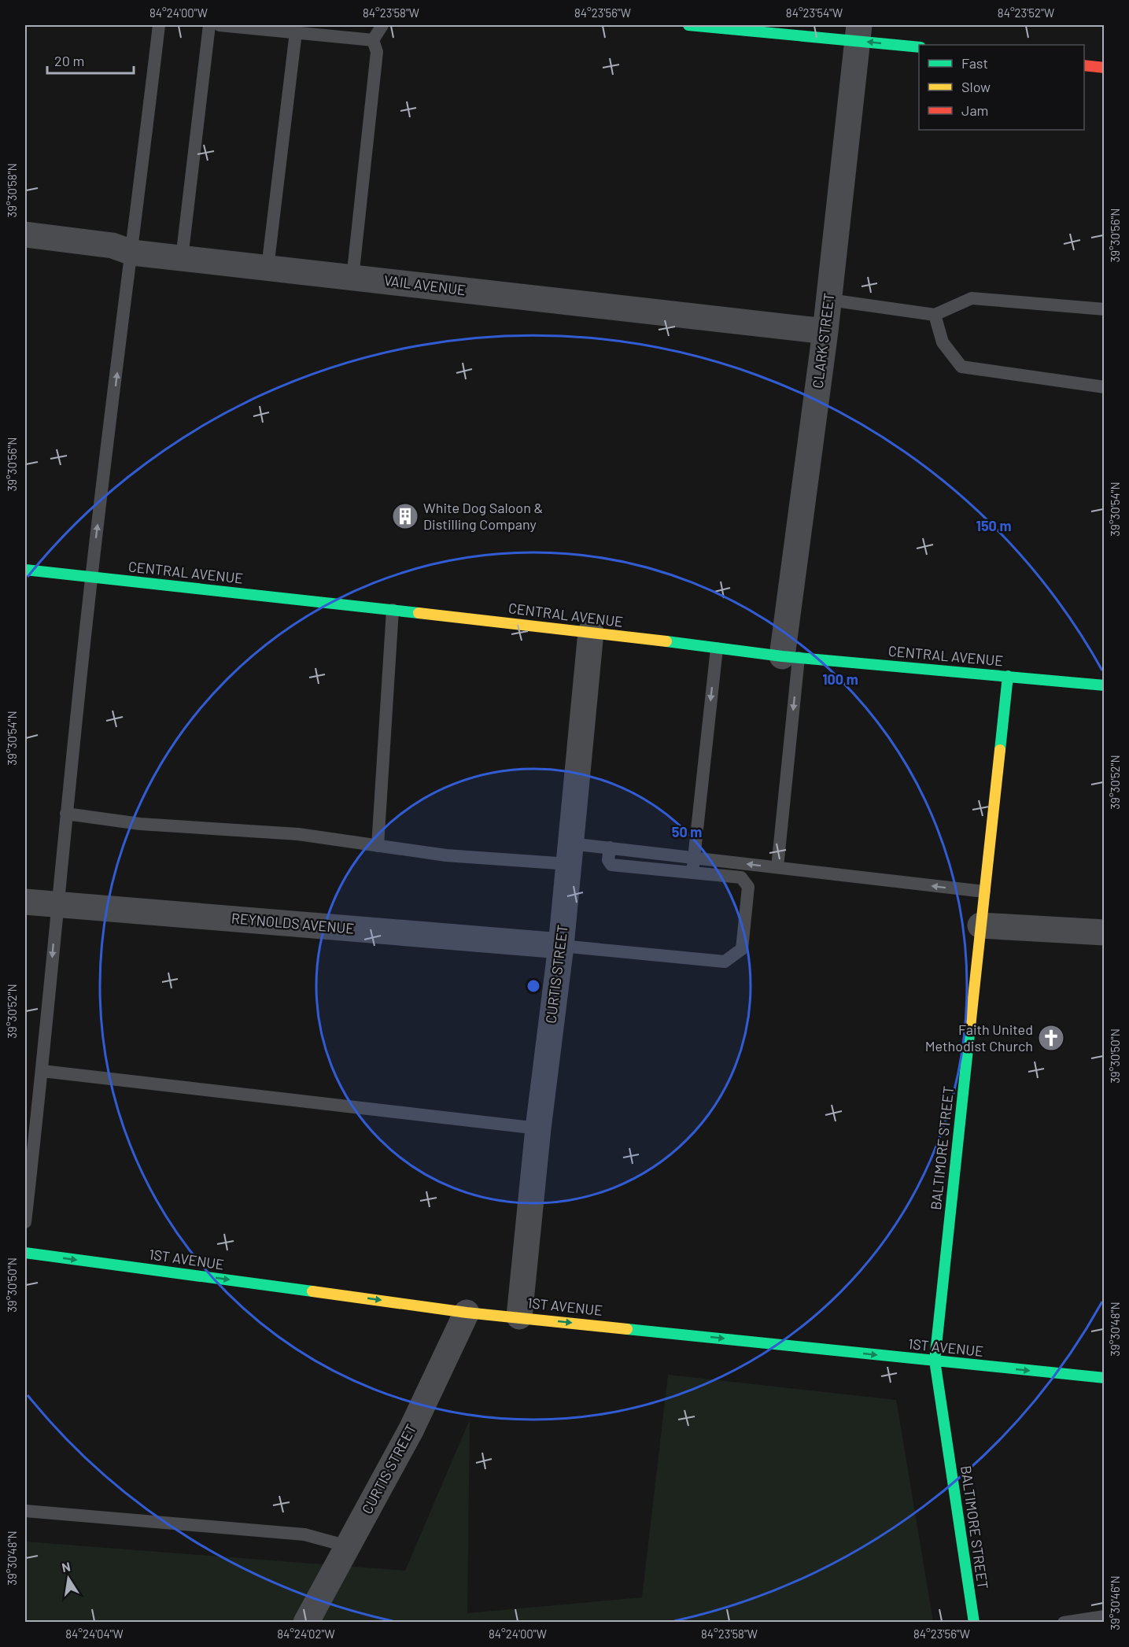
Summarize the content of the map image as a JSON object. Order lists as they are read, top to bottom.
{
  "streets": {
    "street": [
      "VAIL AVENUE",
      "CLARK STREET",
      "CENTRAL AVENUE",
      "REYNOLDS AVENUE",
      "CURTIS STREET",
      "BALTIMORE STREET",
      "1ST AVENUE"
    ]
  },
  "crossings": [
    ["VAIL AVENUE", "CLARK STREET"],
    ["CLARK STREET", "CENTRAL AVENUE"],
    ["CENTRAL AVENUE", "CURTIS STREET"],
    ["CENTRAL AVENUE", "BALTIMORE STREET"],
    ["REYNOLDS AVENUE", "CURTIS STREET"],
    ["CURTIS STREET", "1ST AVENUE"],
    ["BALTIMORE STREET", "1ST AVENUE"]
  ],
  "one_way": ["1ST AVENUE"],
  "places": {
    "building": ["White Dog Saloon & Distilling Company"],
    "church": ["Faith United Methodist Church"]
  },
  "legend": ["Fast", "Slow", "Jam"],
  "scale_bar": "20 m",
  "north": "top",
  "coordinates": [
    "84°24'00\"W",
    "84°23'58\"W",
    "84°23'56\"W",
    "84°23'54\"W",
    "84°23'52\"W",
    "39°30'58\"N",
    "39°30'56\"N",
    "39°30'54\"N",
    "39°30'52\"N",
    "39°30'50\"N",
    "39°30'48\"N",
    "39°30'46\"N",
    "84°24'04\"W",
    "84°24'02\"W"
  ],
  "rings": ["150 m", "100 m", "50 m"]
}
